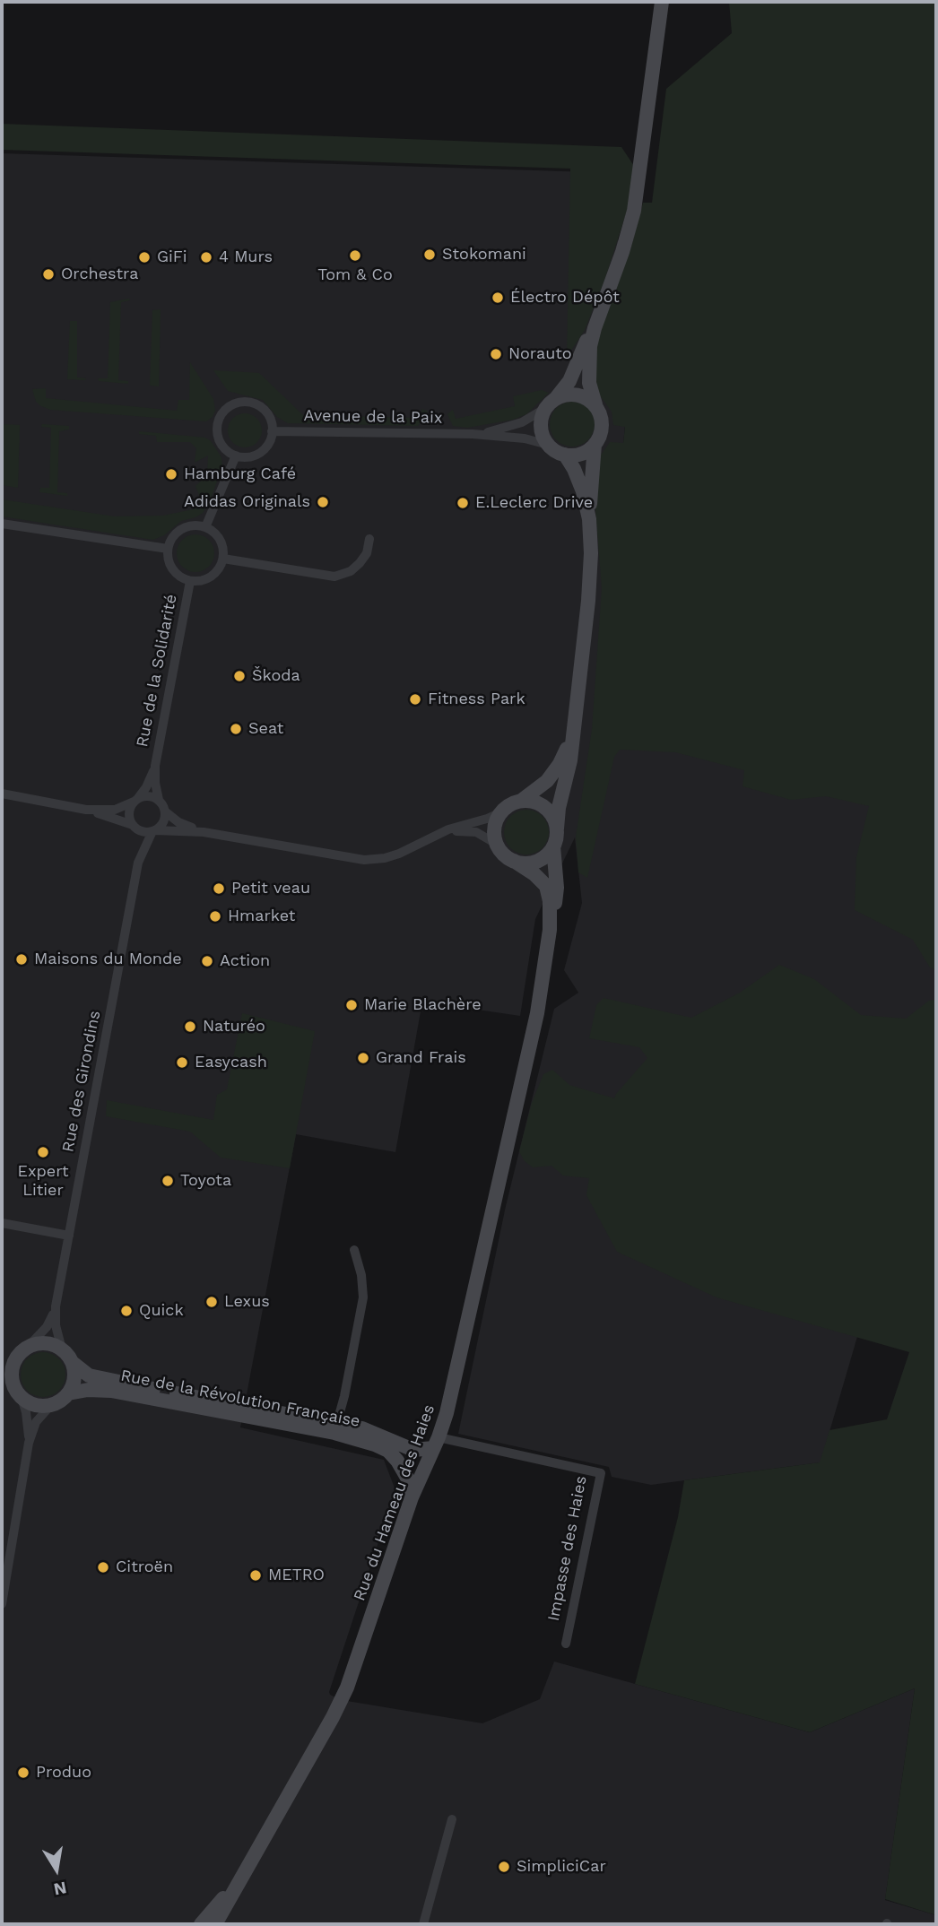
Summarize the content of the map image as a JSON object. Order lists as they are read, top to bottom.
{
  "streets": {
    "street": [
      "Avenue de la Paix",
      "Rue de la Solidarité",
      "Rue des Girondins",
      "Rue de la Révolution Française",
      "Rue du Hameau des Haies",
      "Impasse des Haies"
    ]
  },
  "crossings": [
    ["Rue de la Solidarité", "Rue des Girondins"],
    ["Rue des Girondins", "Rue de la Révolution Française"],
    ["Rue de la Révolution Française", "Rue du Hameau des Haies"],
    ["Rue du Hameau des Haies", "Impasse des Haies"]
  ],
  "places": [
    "Stokomani",
    "Tom & Co",
    "GiFi",
    "4 Murs",
    "Orchestra",
    "Électro Dépôt",
    "Norauto",
    "Hamburg Café",
    "Adidas Originals",
    "E.Leclerc Drive",
    "Škoda",
    "Fitness Park",
    "Seat",
    "Petit veau",
    "Hmarket",
    "Maisons du Monde",
    "Action",
    "Marie Blachère",
    "Naturéo",
    "Grand Frais",
    "Easycash",
    "Expert Litier",
    "Toyota",
    "Lexus",
    "Quick",
    "Citroën",
    "METRO",
    "Produo",
    "SimpliciCar"
  ],
  "north": "bottom"
}
